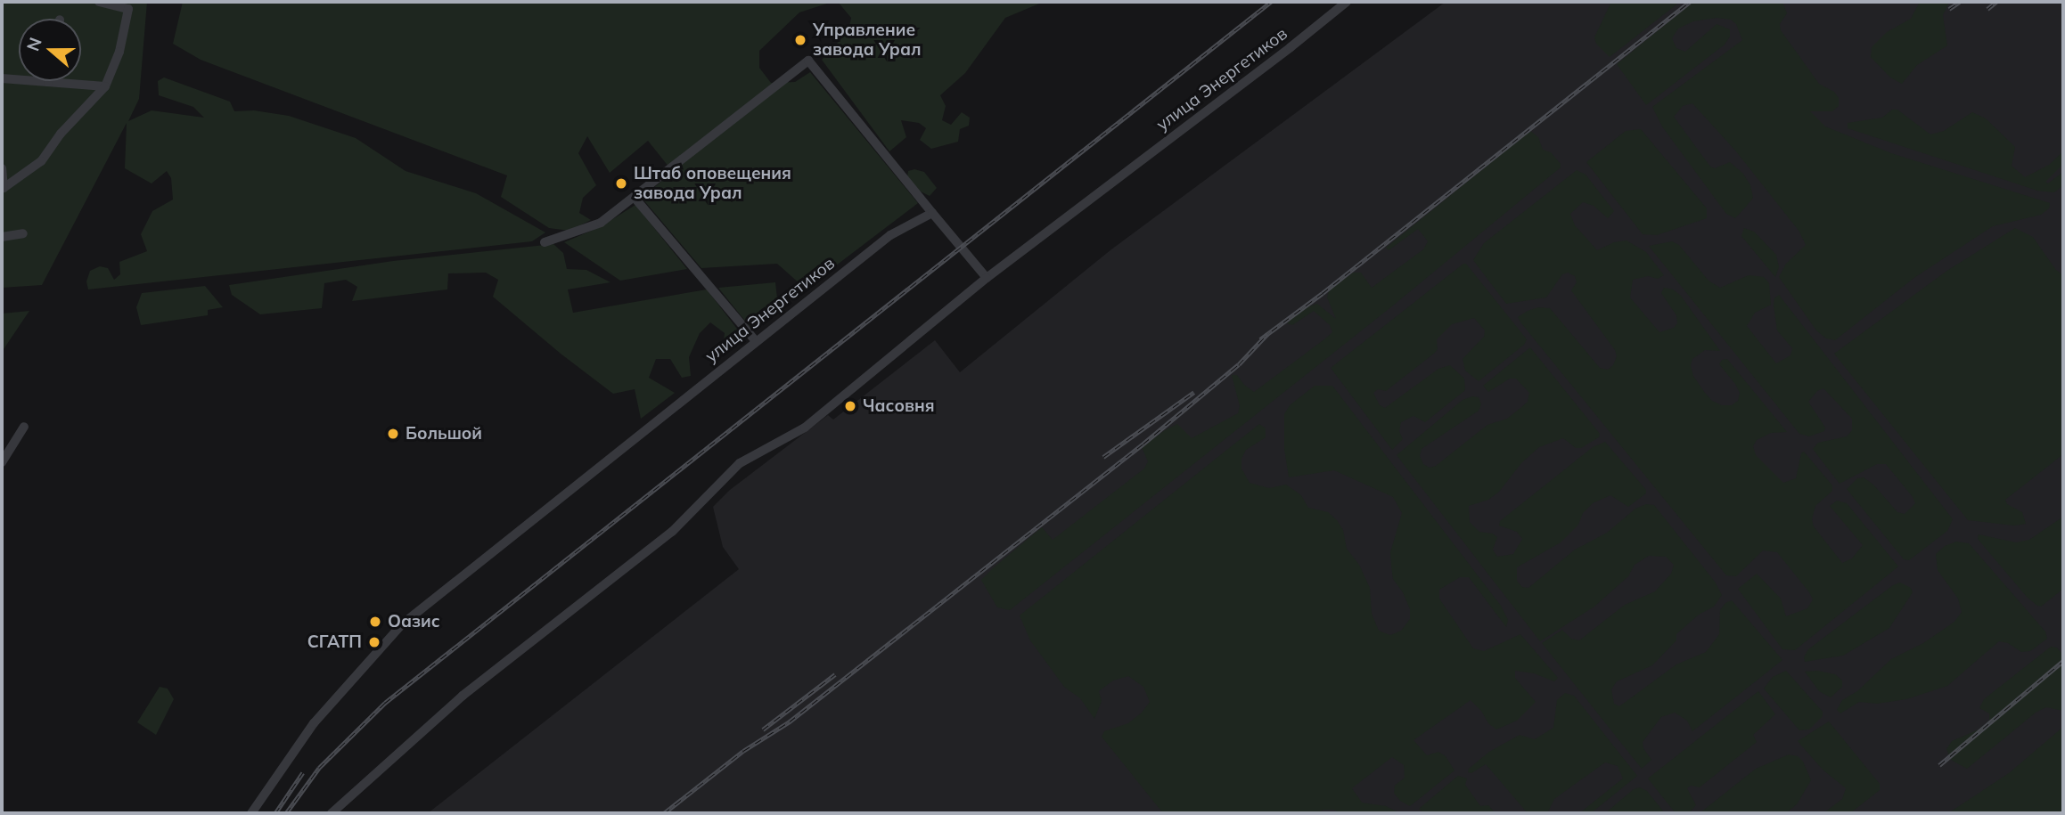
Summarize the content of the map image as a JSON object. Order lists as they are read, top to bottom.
{
  "streets": {
    "street": ["улица Энергетиков"]
  },
  "places": [
    "Управление завода Урал",
    "Штаб оповещения завода Урал",
    "Часовня",
    "Большой",
    "Оазис",
    "СГАТП"
  ],
  "north": "left"
}
